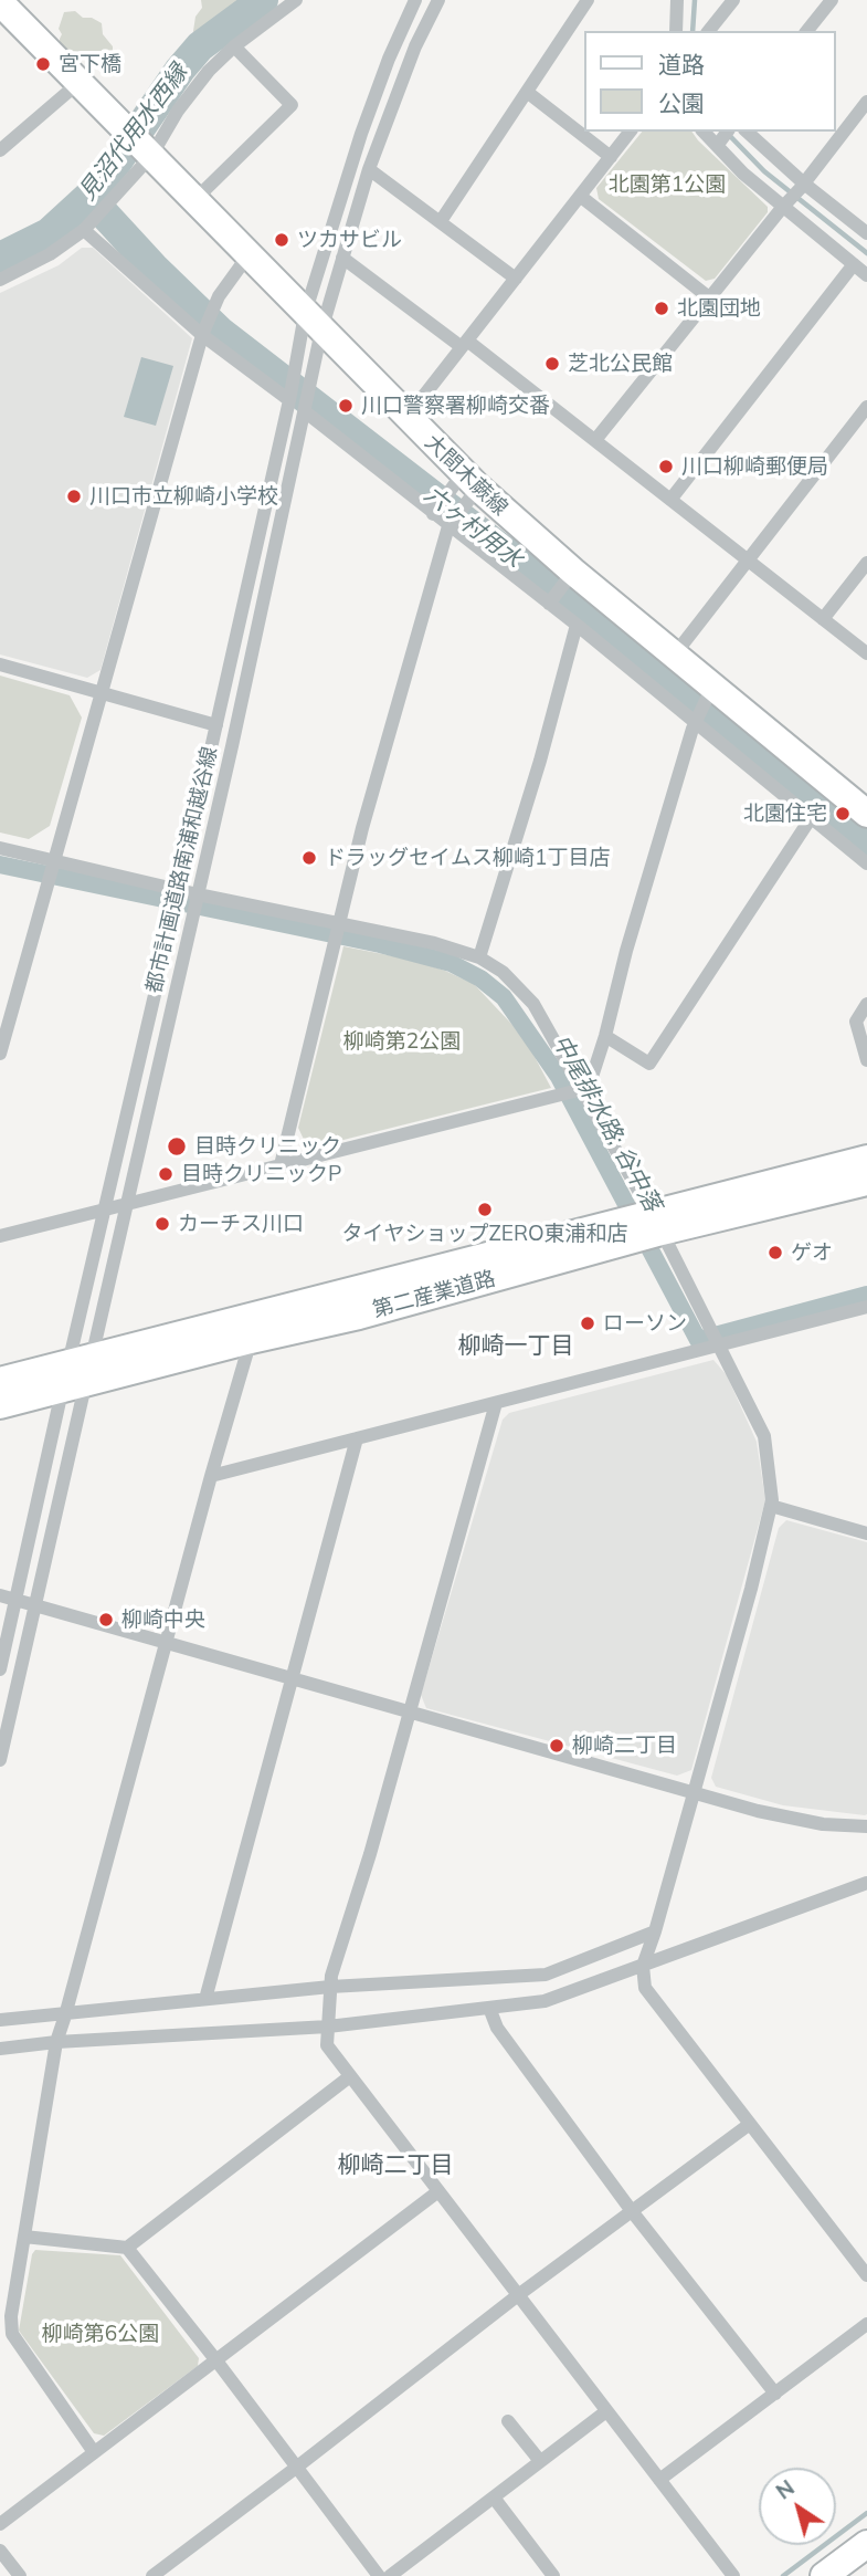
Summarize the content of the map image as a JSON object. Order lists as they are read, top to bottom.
{
  "streets": {
    "main road": ["大間木蕨線", "第二産業道路"],
    "street": ["都市計画道路南浦和越谷線"]
  },
  "crossings": [
    ["大間木蕨線", "都市計画道路南浦和越谷線"],
    ["都市計画道路南浦和越谷線", "第二産業道路"]
  ],
  "districts": ["柳崎一丁目", "柳崎二丁目"],
  "water": ["見沼代用水西縁", "六ヶ村用水", "中尾排水路; 谷中落"],
  "parks": ["北園第1公園", "柳崎第2公園", "柳崎第6公園"],
  "places": [
    "宮下橋",
    "ツカサビル",
    "北園団地",
    "芝北公民館",
    "川口警察署柳崎交番",
    "川口柳崎郵便局",
    "川口市立柳崎小学校",
    "北園住宅",
    "ドラッグセイムス柳崎1丁目店",
    "目時クリニック",
    "目時クリニックP",
    "タイヤショップZERO東浦和店",
    "カーチス川口",
    "ゲオ",
    "ローソン",
    "柳崎中央",
    "柳崎二丁目"
  ],
  "legend": ["道路", "公園"],
  "north": "top left"
}
